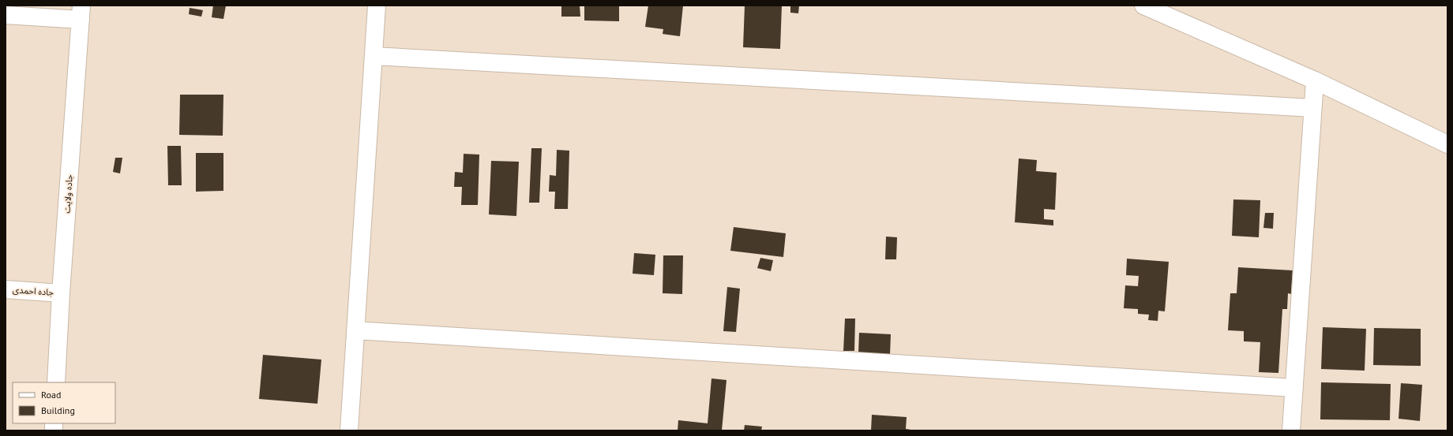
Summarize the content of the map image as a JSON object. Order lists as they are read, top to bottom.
{
  "streets": {
    "street": ["جاده ولایت", "جاده احمدی"]
  },
  "crossings": [
    ["جاده ولایت", "جاده احمدی"]
  ],
  "legend": ["Road", "Building"]
}
